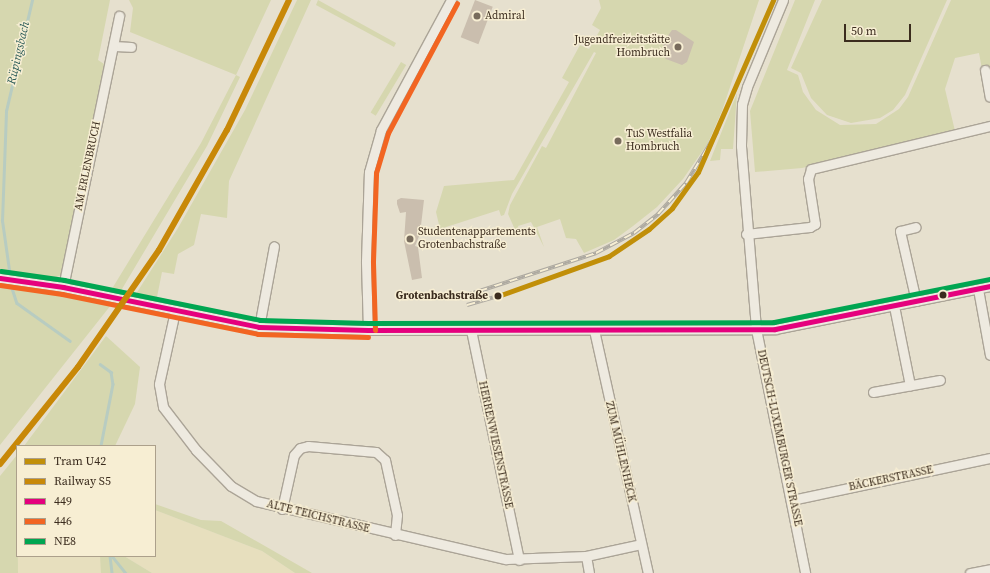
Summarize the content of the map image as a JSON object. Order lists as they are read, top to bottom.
{
  "streets": {
    "street": [
      "AM ERLENBRUCH",
      "DEUTSCH-LUXEMBURGER STRASSE",
      "HERRENWIESENSTRASSE",
      "ZUM MÜHLENHECK",
      "BÄCKERSTRASSE",
      "ALTE TEICHSTRASSE"
    ]
  },
  "crossings": [
    ["DEUTSCH-LUXEMBURGER STRASSE", "BÄCKERSTRASSE"],
    ["HERRENWIESENSTRASSE", "ALTE TEICHSTRASSE"],
    ["ZUM MÜHLENHECK", "ALTE TEICHSTRASSE"]
  ],
  "water": ["Rüpingsbach"],
  "places": [
    "Admiral",
    "Jugendfreizeitstätte Hombruch",
    "TuS Westfalia Hombruch",
    "Studentenappartements Grotenbachstraße",
    "Grotenbachstraße"
  ],
  "lines": [
    "tram line U42",
    "rail line S5",
    "transit line 446",
    "transit line NE8",
    "transit line 449"
  ],
  "legend": [
    "Tram U42",
    "Railway S5",
    "449",
    "446",
    "NE8"
  ],
  "scale_bar": "50 m"
}
